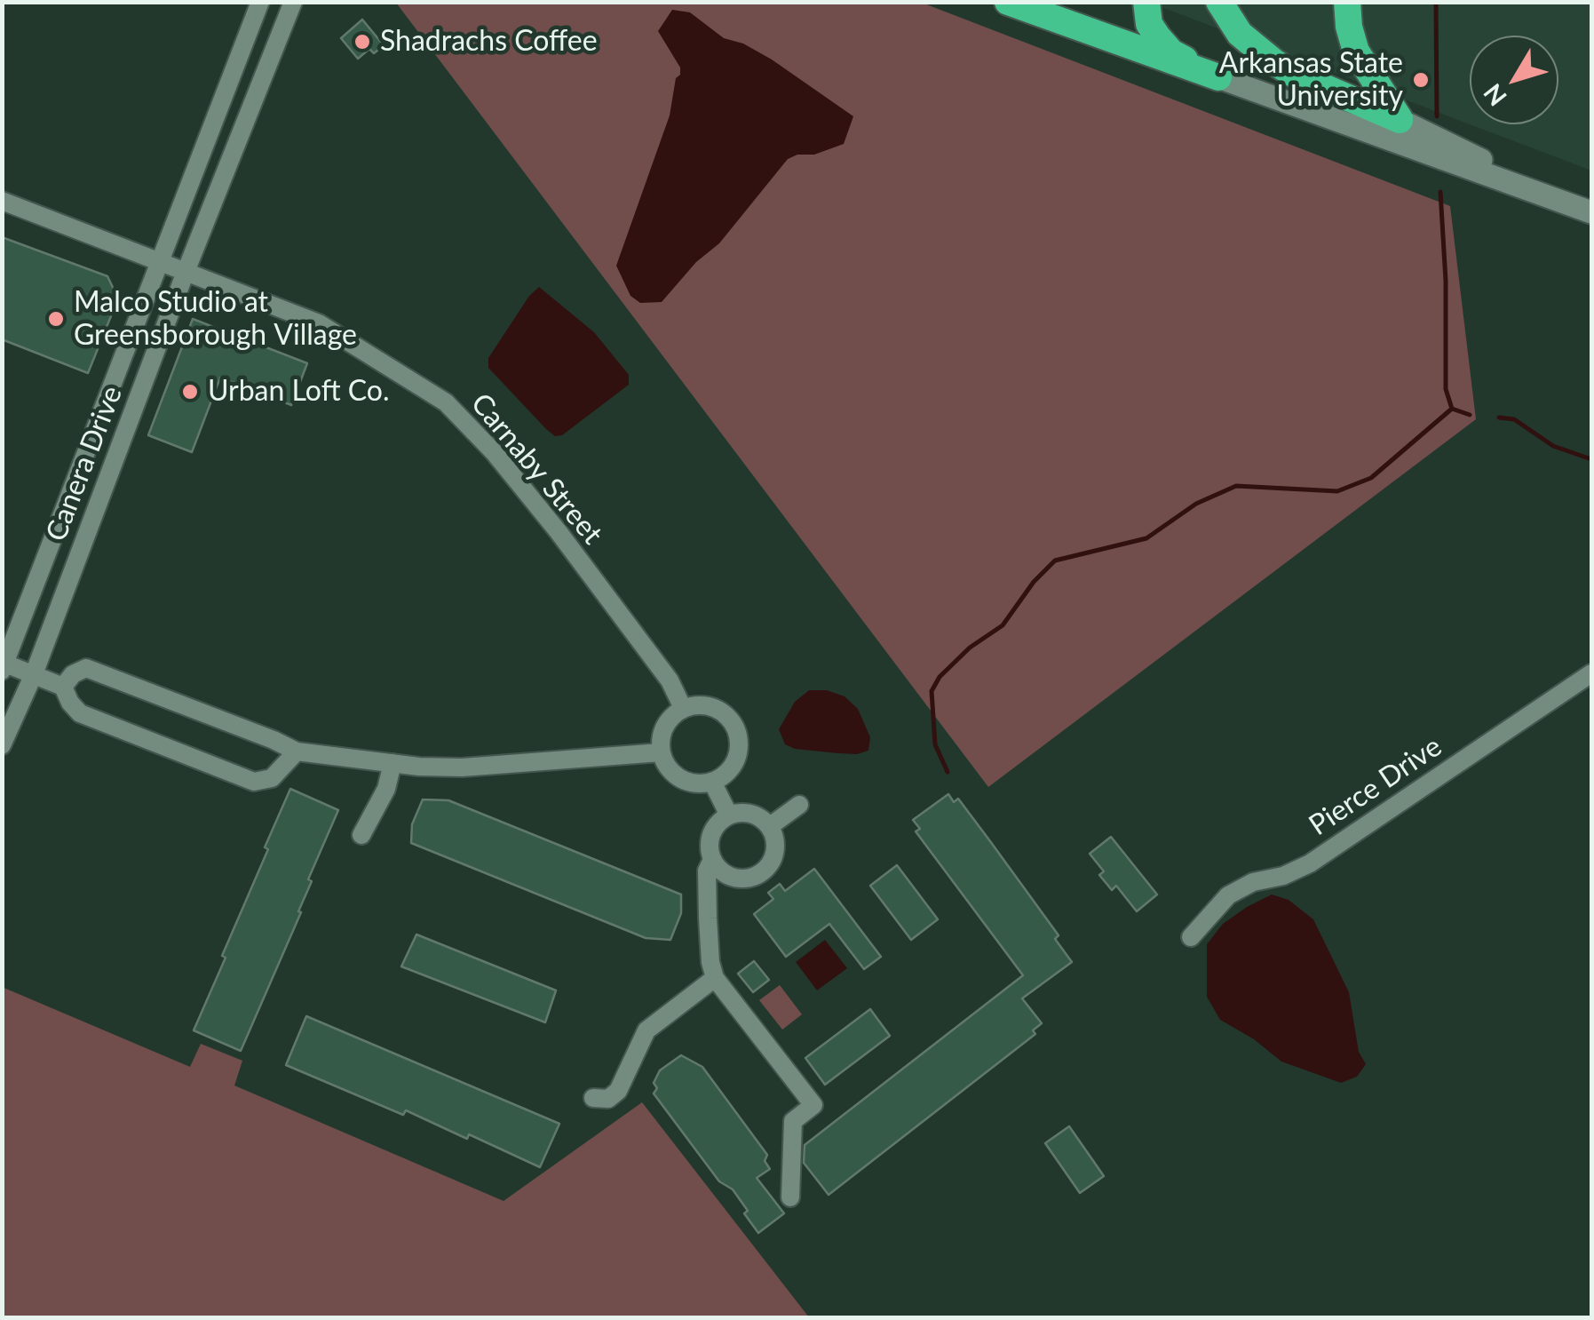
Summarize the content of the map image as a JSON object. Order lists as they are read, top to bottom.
{
  "streets": {
    "street": ["Canera Drive", "Carnaby Street", "Pierce Drive"]
  },
  "crossings": [
    ["Canera Drive", "Carnaby Street"]
  ],
  "places": [
    "Shadrachs Coffee",
    "Arkansas State University",
    "Malco Studio at Greensborough Village",
    "Urban Loft Co."
  ],
  "north": "bottom left"
}
